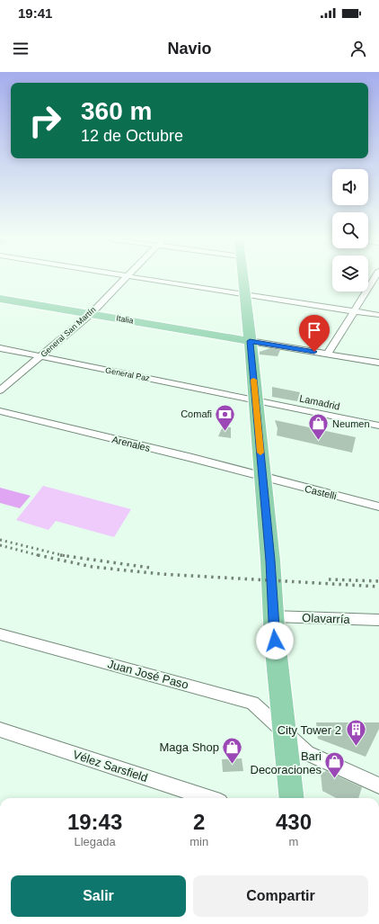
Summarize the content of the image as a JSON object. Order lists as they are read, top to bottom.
{
  "streets": {
    "main road": ["Italia"],
    "street": [
      "General San Martín",
      "General Paz",
      "Lamadrid",
      "Arenales",
      "Castelli",
      "Olavarría",
      "Juan José Paso",
      "Vélez Sarsfield"
    ]
  },
  "crossings": [
    ["Italia", "General San Martín"],
    ["General San Martín", "General Paz"],
    ["General Paz", "Lamadrid"],
    ["Arenales", "Castelli"]
  ],
  "places": {
    "bank": ["Comafi"],
    "shop": ["Neumen", "Maga Shop", "Bari Decoraciones"],
    "building": ["City Tower 2"]
  },
  "page": {
    "status": "19:41",
    "header": "Navio",
    "turn": ["360 m", "12 de Octubre"],
    "eta": [
      "19:43",
      "Llegada",
      "2",
      "min",
      "430",
      "m"
    ],
    "buttons": ["Salir", "Compartir"]
  }
}
